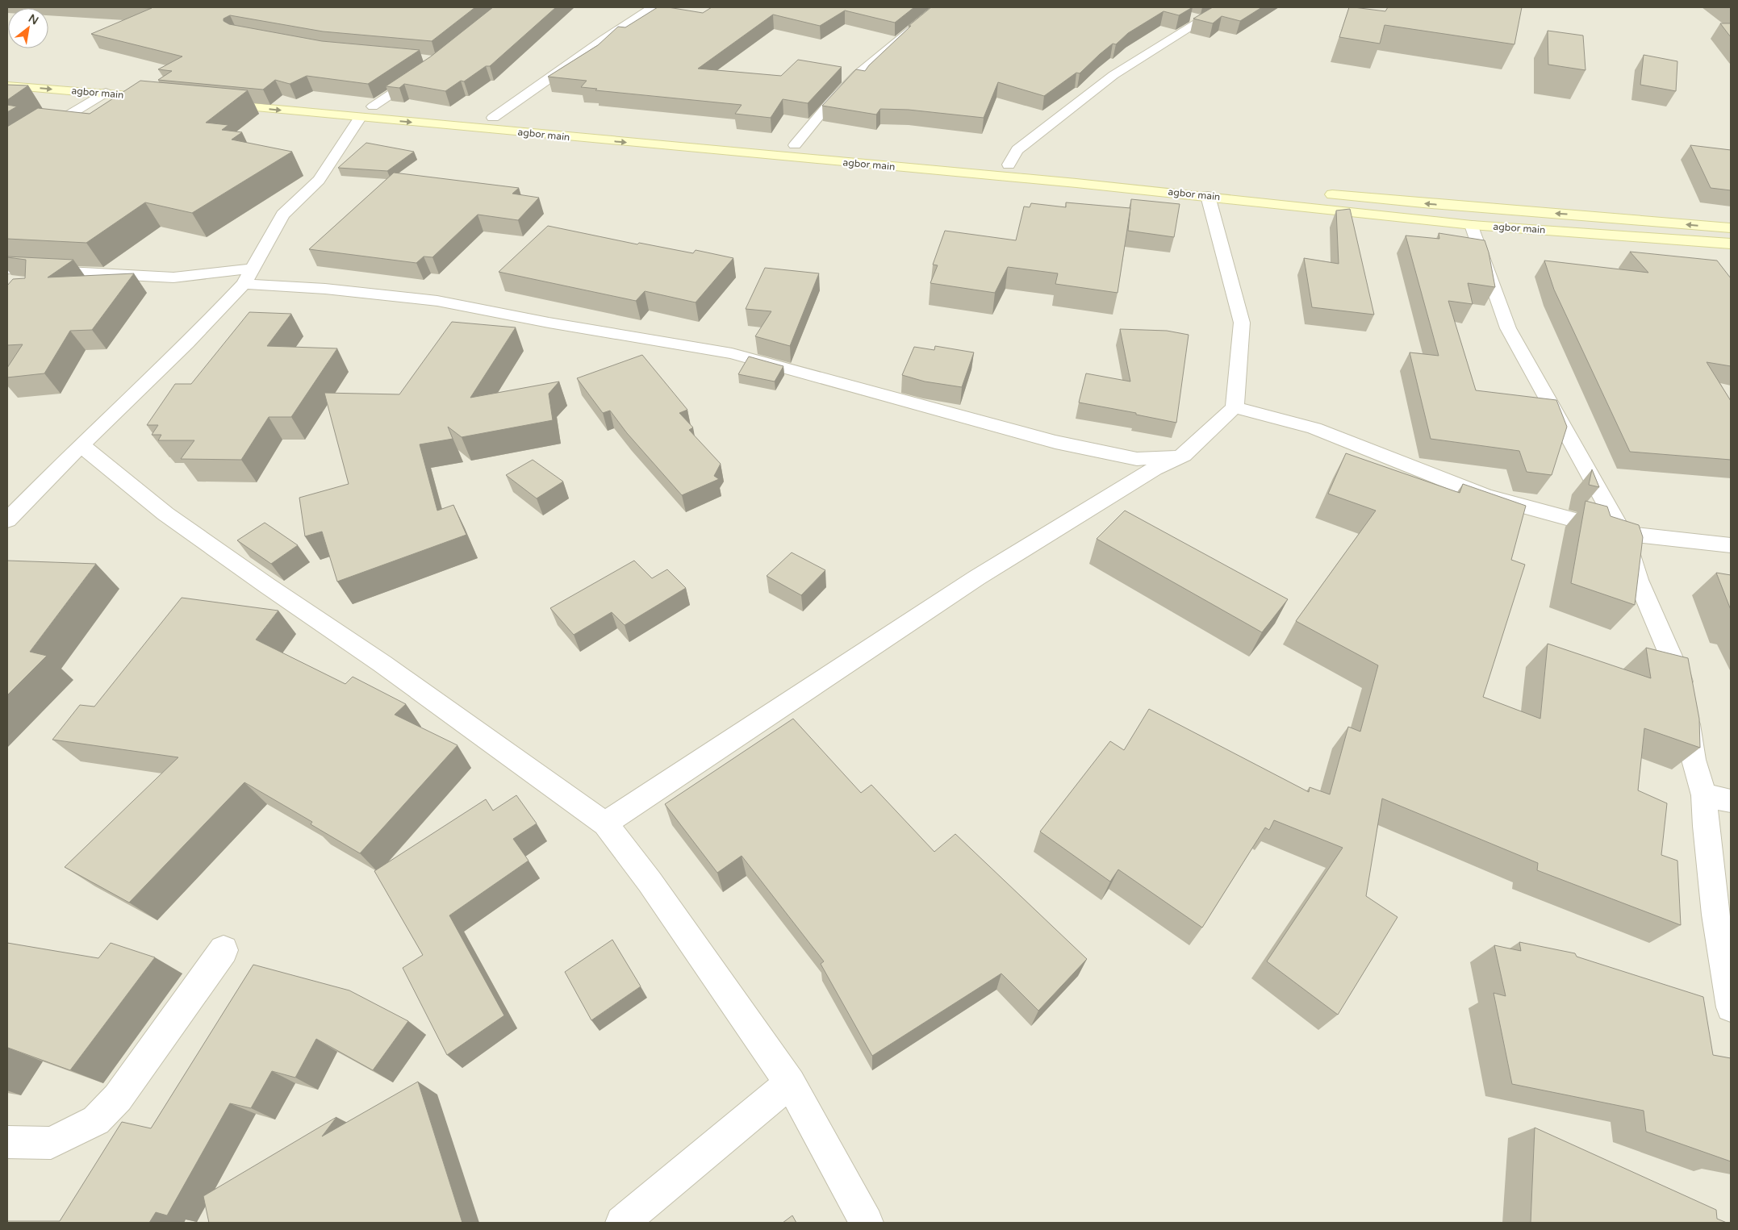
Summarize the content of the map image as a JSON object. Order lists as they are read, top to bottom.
{
  "streets": {
    "main road": ["agbor main"]
  },
  "north": "top right"
}
